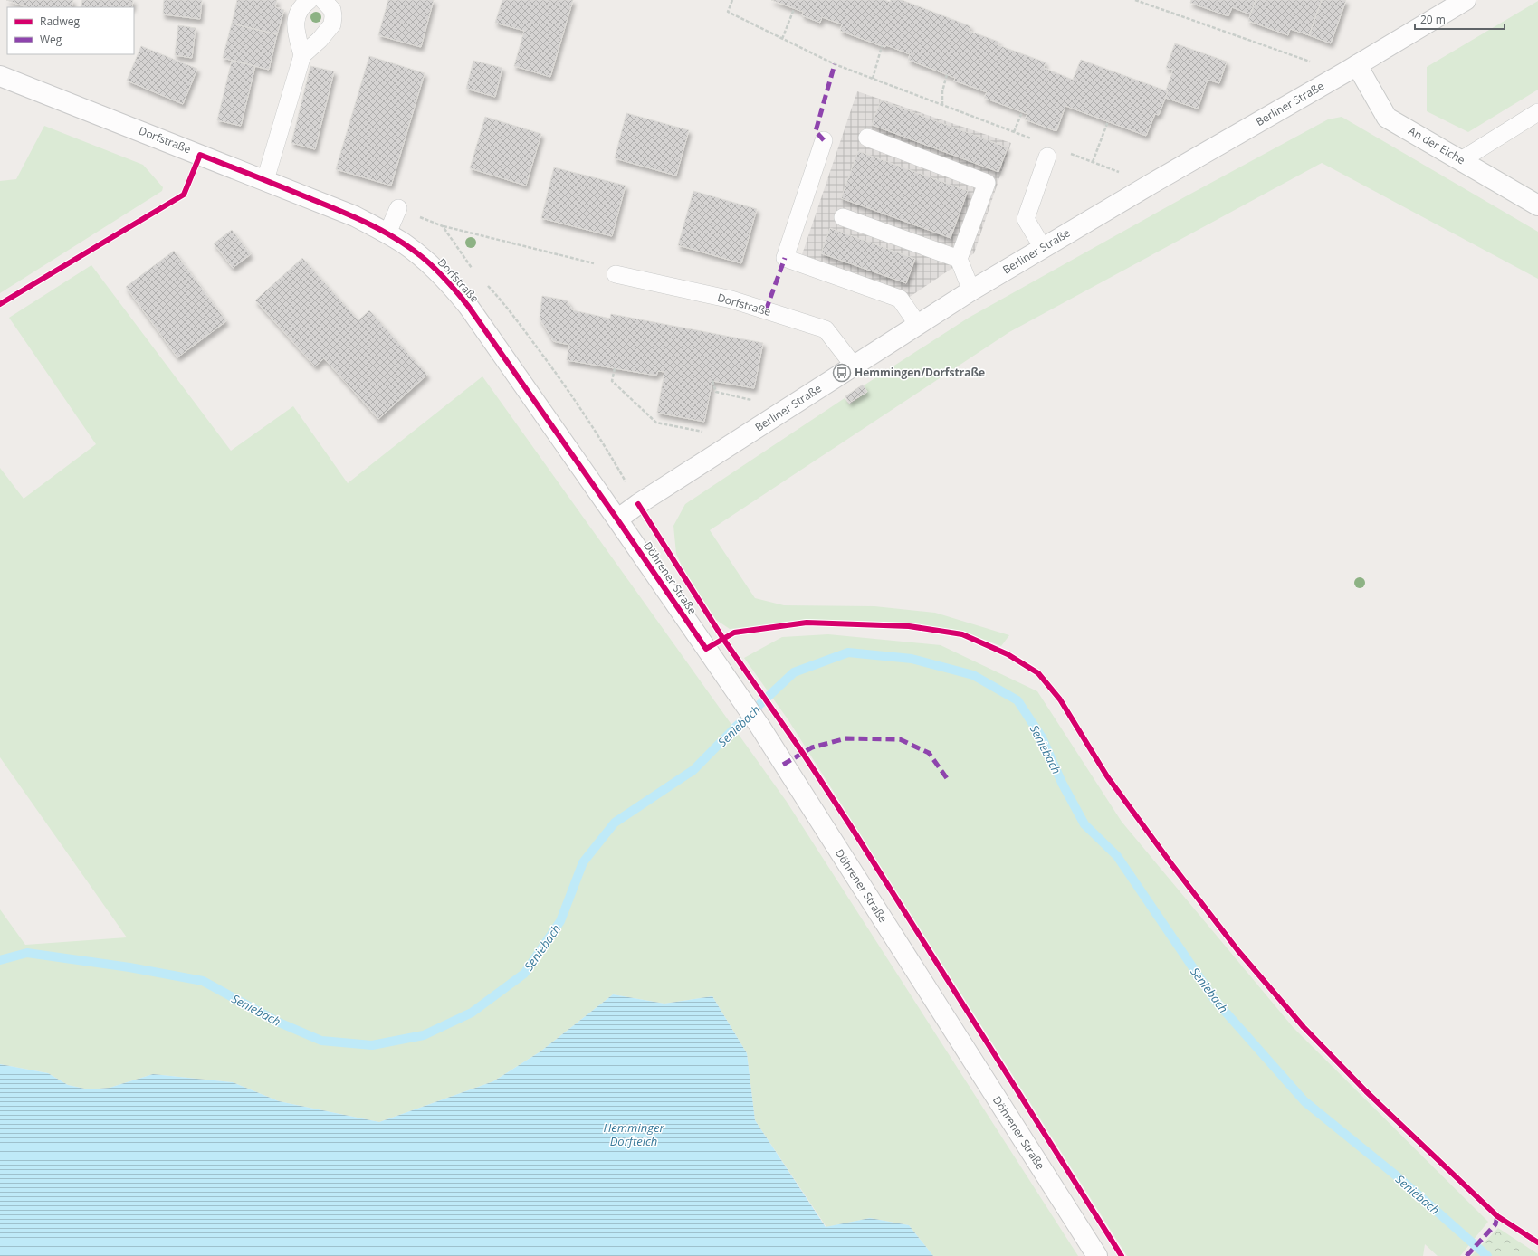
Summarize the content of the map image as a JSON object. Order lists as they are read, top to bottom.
{
  "streets": {
    "street": [
      "Berliner Straße",
      "Dorfstraße",
      "An der Eiche",
      "Döhrener Straße"
    ]
  },
  "crossings": [
    ["Berliner Straße", "Dorfstraße"],
    ["Berliner Straße", "An der Eiche"],
    ["Berliner Straße", "Döhrener Straße"],
    ["Dorfstraße", "Döhrener Straße"]
  ],
  "water": ["Seniebach", "Hemminger Dorfteich"],
  "places": {
    "bus stop": ["Hemmingen/Dorfstraße"]
  },
  "legend": ["Radweg", "Weg"],
  "scale_bar": "20 m"
}
